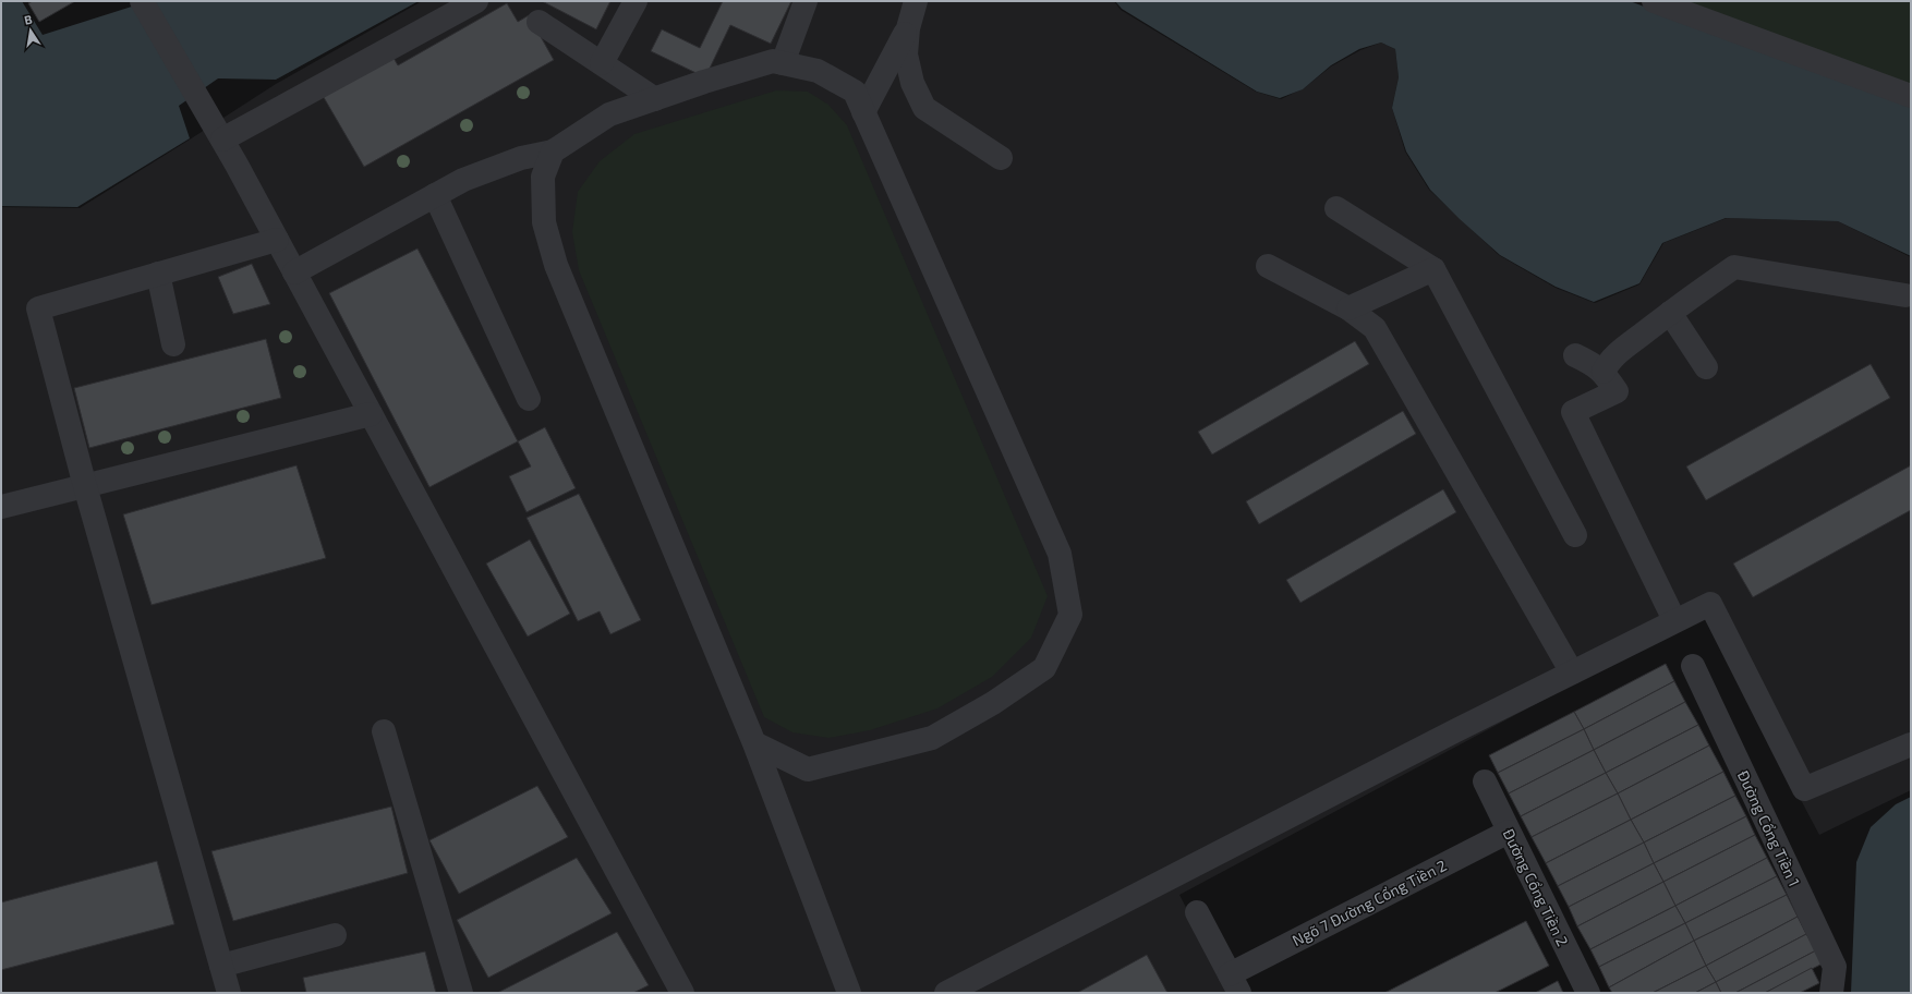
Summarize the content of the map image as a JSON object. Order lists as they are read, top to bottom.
{
  "streets": {
    "street": ["Đường Cổng Tiền 1", "Đường Cổng Tiền 2", "Ngõ 7 Đường Cổng Tiền 2"]
  },
  "crossings": [
    ["Đường Cổng Tiền 2", "Ngõ 7 Đường Cổng Tiền 2"]
  ],
  "north": "top"
}
